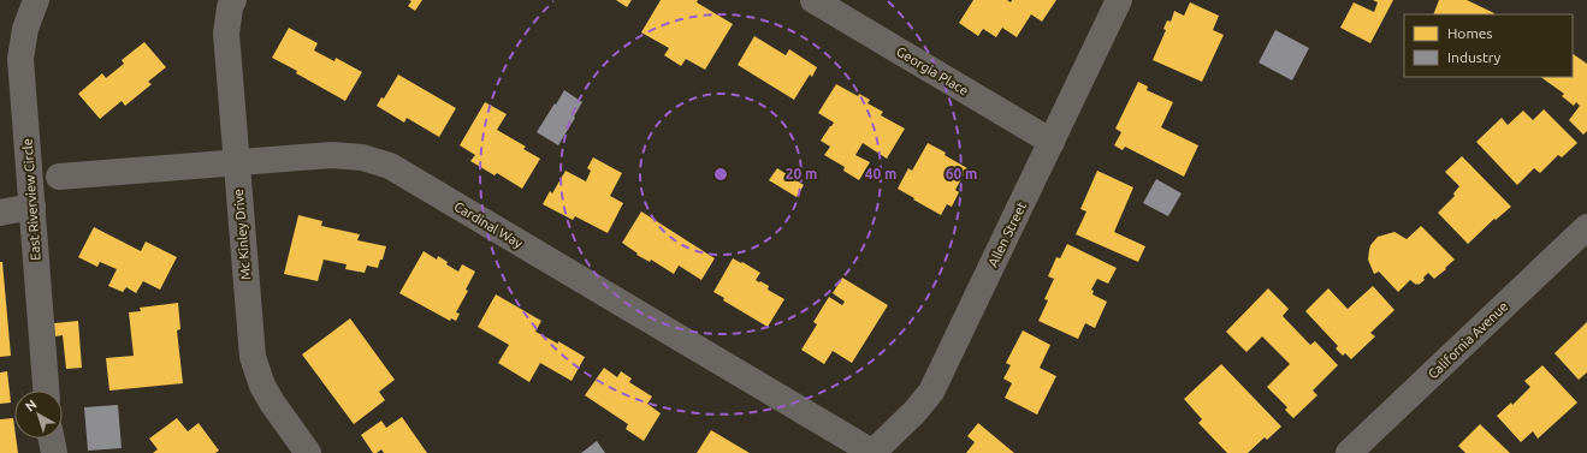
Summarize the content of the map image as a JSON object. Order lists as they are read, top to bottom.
{
  "streets": {
    "street": [
      "Georgia Place",
      "East Riverview Circle",
      "Cardinal Way",
      "Mc Kinley Drive",
      "Allen Street",
      "California Avenue"
    ]
  },
  "crossings": [
    ["Georgia Place", "Allen Street"],
    ["Cardinal Way", "Mc Kinley Drive"],
    ["Cardinal Way", "Allen Street"]
  ],
  "legend": ["Homes", "Industry"],
  "north": "top left",
  "rings": ["20 m", "40 m", "60 m"]
}
